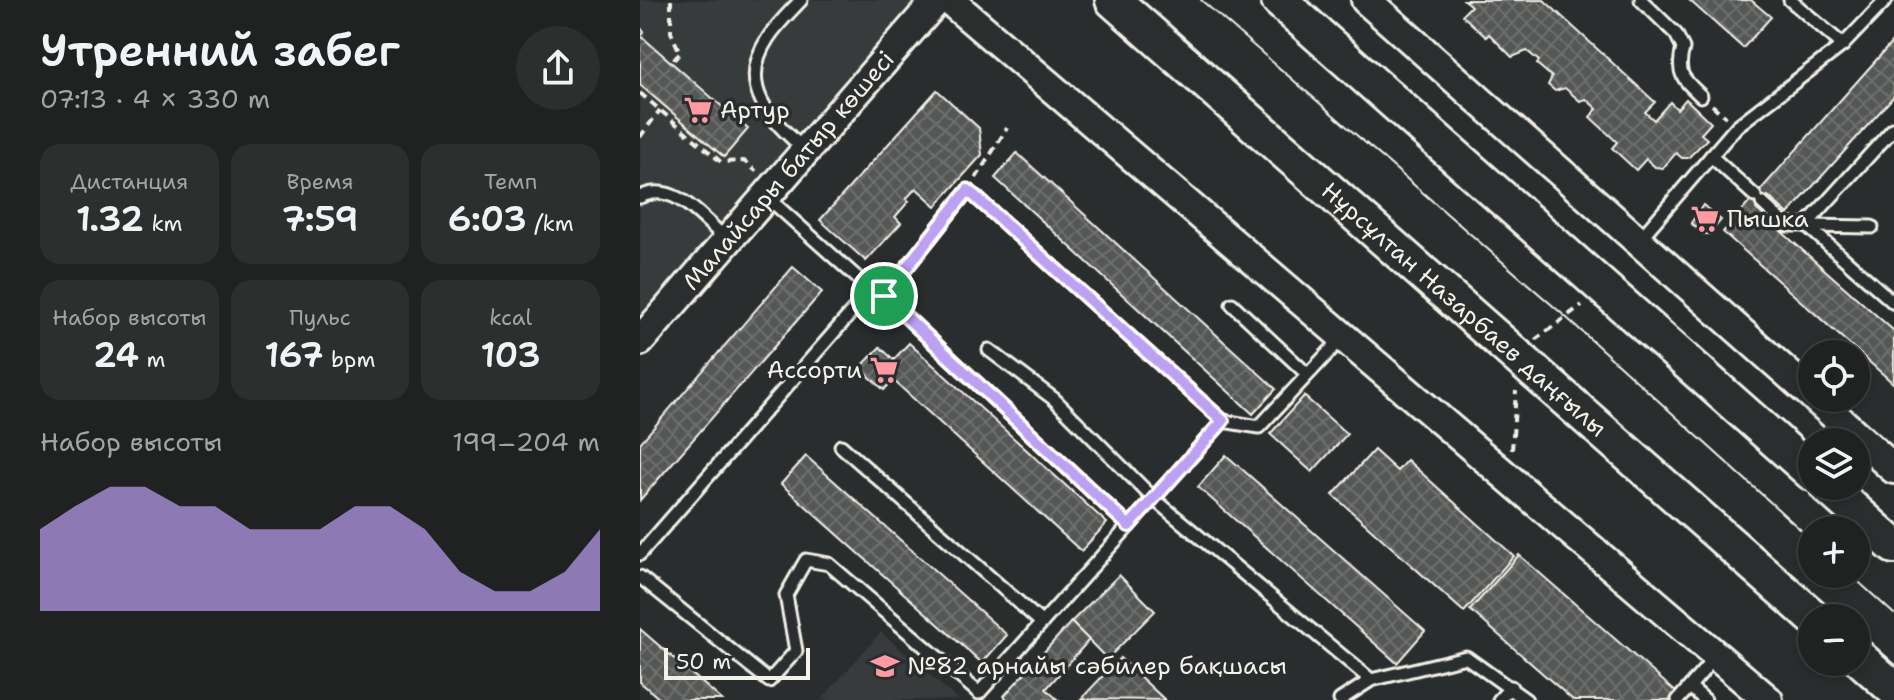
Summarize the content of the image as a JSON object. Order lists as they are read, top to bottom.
{
  "streets": {
    "main road": ["Нұрсұлтан Назарбаев даңғылы"],
    "street": ["Малайсары батыр көшесі"]
  },
  "places": {
    "supermarket": ["Артур", "Пышка", "Ассорти"],
    "school or university": ["№82 арнайы сәбилер бақшасы"]
  },
  "scale_bar": "50 m",
  "page": {
    "heading": ["Утренний забег", "07:13 · 4 × 330 m"],
    "stats": [
      ["Дистанция", "1.32 km"],
      ["Время", "7:59"],
      ["Темп", "6:03 /km"],
      ["Набор высоты", "24 m"],
      ["Пульс", "167 bpm"],
      ["kcal", "103"]
    ],
    "map_buttons": ["+", "−"],
    "chart": ["Набор высоты", "199–204 m"],
    "scale": "50 m"
  }
}
